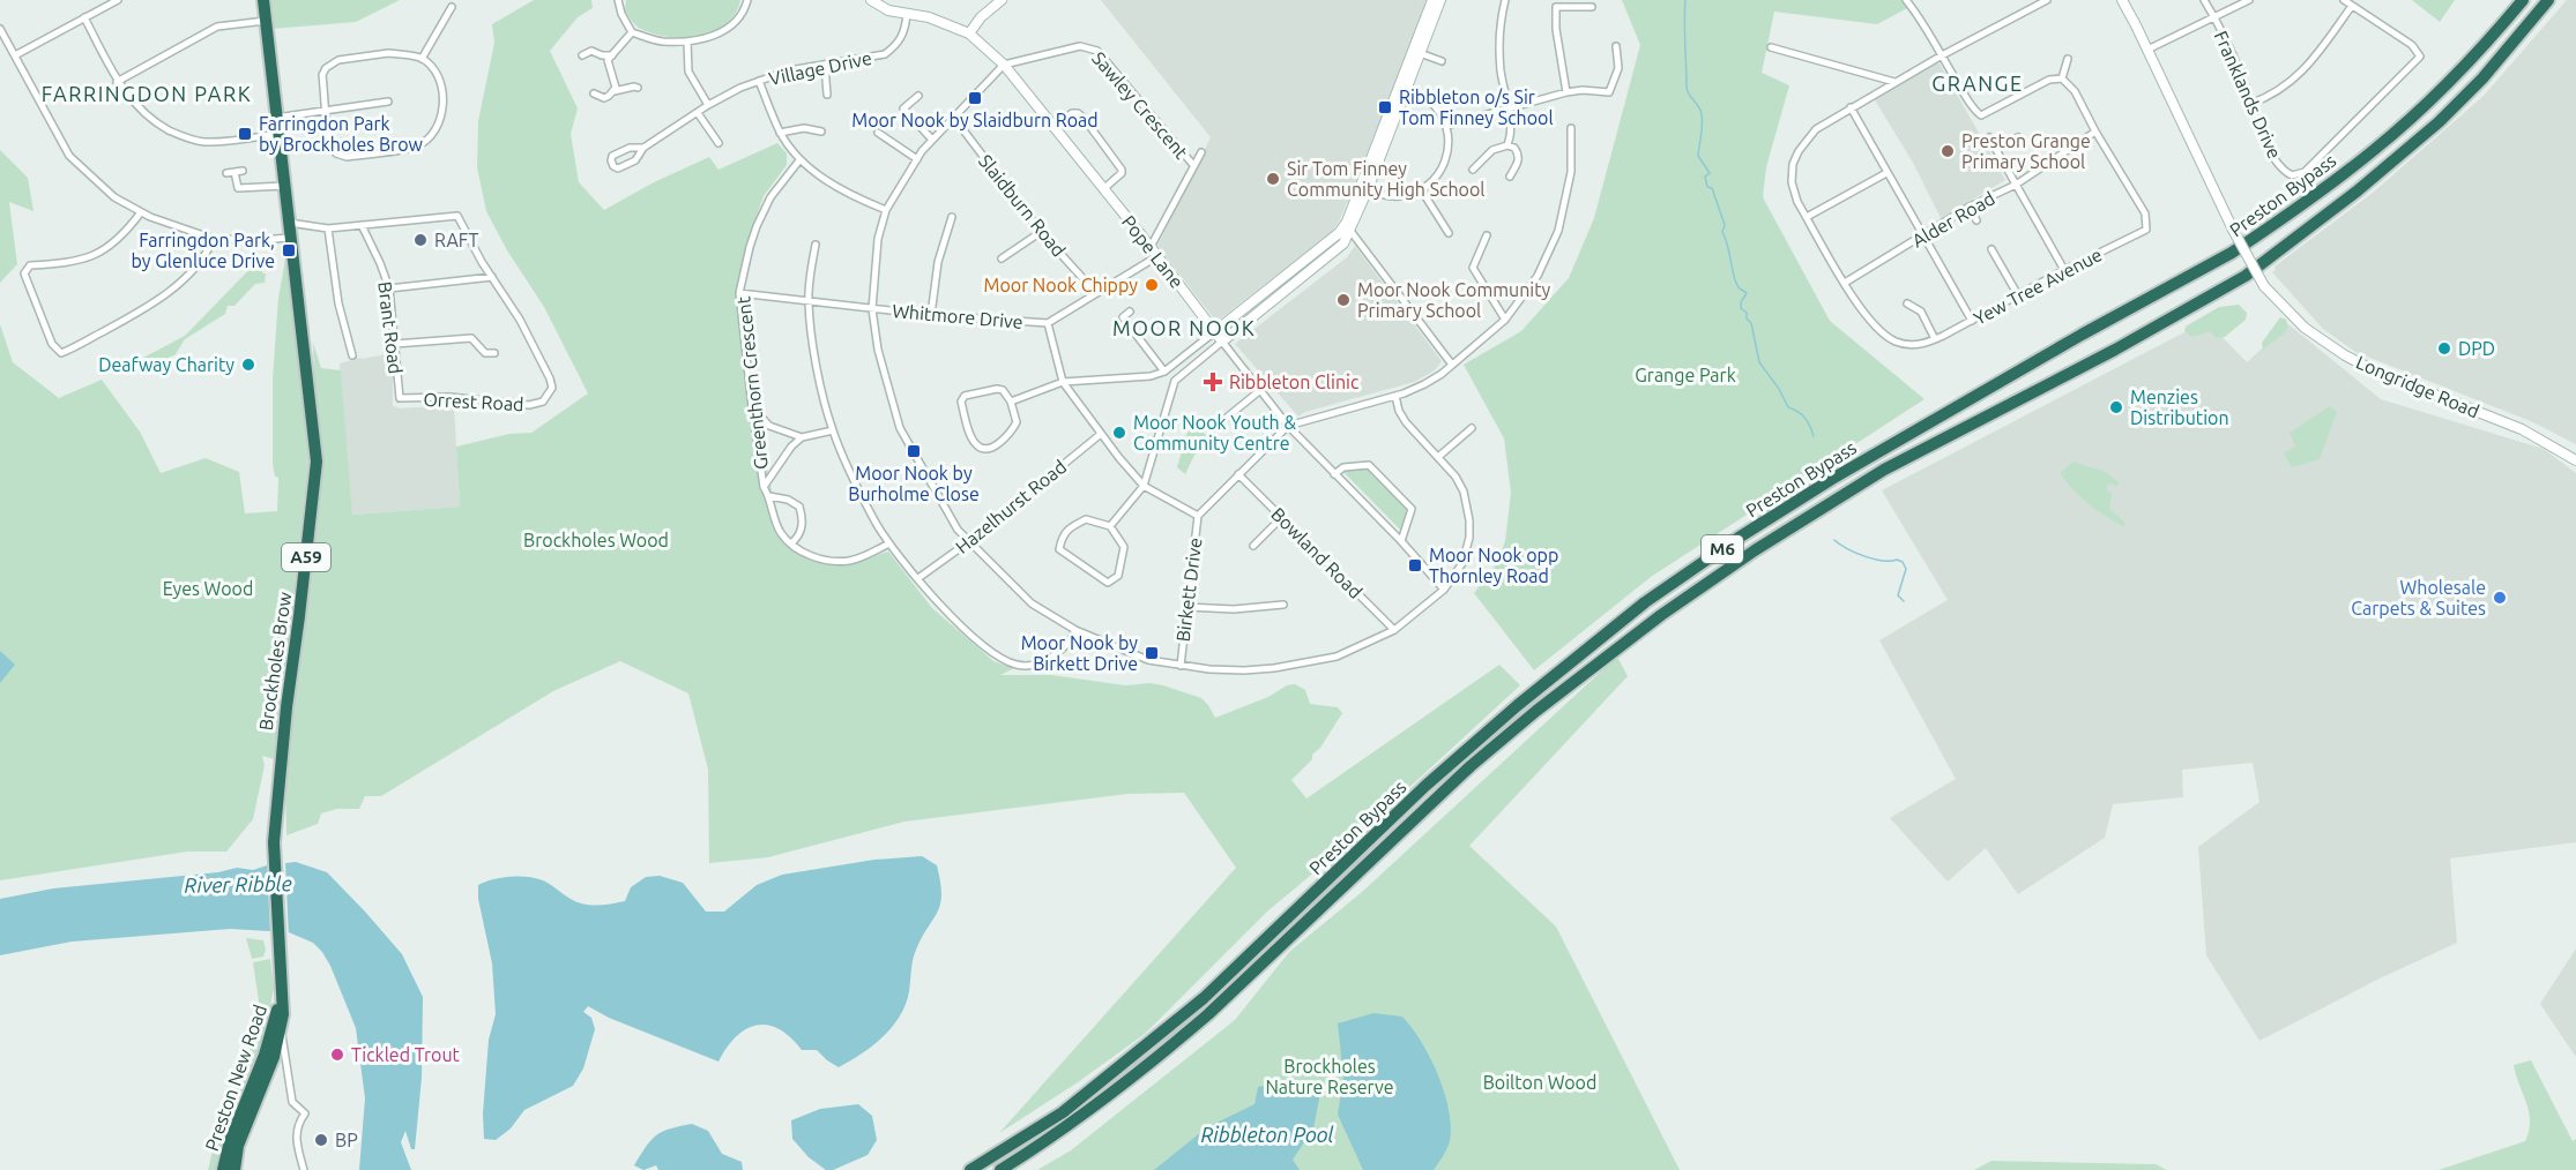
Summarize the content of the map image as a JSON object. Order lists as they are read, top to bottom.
{
  "streets": {
    "highway": [
      "Preston Bypass",
      "M6",
      "A59",
      "Brockholes Brow",
      "Preston New Road"
    ],
    "street": [
      "Village Drive",
      "Franklands Drive",
      "Sawley Crescent",
      "Slaidburn Road",
      "Alder Road",
      "Pope Lane",
      "Yew Tree Avenue",
      "Whitmore Drive",
      "Brant Road",
      "Greenthorn Crescent",
      "Longridge Road",
      "Orrest Road",
      "Hazelhurst Road",
      "Bowland Road",
      "Birkett Drive"
    ]
  },
  "crossings": [
    ["Village Drive", "Pope Lane"],
    ["Sawley Crescent", "Pope Lane"],
    ["Slaidburn Road", "Whitmore Drive"],
    ["Alder Road", "Yew Tree Avenue"],
    ["Pope Lane", "Whitmore Drive"],
    ["Pope Lane", "Birkett Drive"],
    ["Whitmore Drive", "Greenthorn Crescent"],
    ["Brant Road", "Orrest Road"],
    ["Bowland Road", "Birkett Drive"],
    ["A59", "Brockholes Brow"],
    ["Brockholes Brow", "Preston New Road"]
  ],
  "districts": ["GRANGE", "FARRINGDON PARK", "MOOR NOOK"],
  "water": ["River Ribble", "Ribbleton Pool"],
  "parks": [
    "Grange Park",
    "Brockholes Wood",
    "Eyes Wood",
    "Brockholes Nature Reserve",
    "Boilton Wood"
  ],
  "places": {
    "transit": [
      "Moor Nook by Slaidburn Road",
      "Ribbleton o/s Sir Tom Finney School",
      "Farringdon Park by Brockholes Brow",
      "Farringdon Park, by Glenluce Drive",
      "Moor Nook by Burholme Close",
      "Moor Nook opp Thornley Road",
      "Moor Nook by Birkett Drive"
    ],
    "other": [
      "Preston Grange Primary School",
      "Sir Tom Finney Community High School",
      "RAFT",
      "Moor Nook Chippy",
      "Moor Nook Community Primary School",
      "DPD",
      "Deafway Charity",
      "Menzies Distribution",
      "Moor Nook Youth & Community Centre",
      "Wholesale Carpets & Suites",
      "Tickled Trout",
      "BP"
    ],
    "health": ["Ribbleton Clinic"]
  }
}
